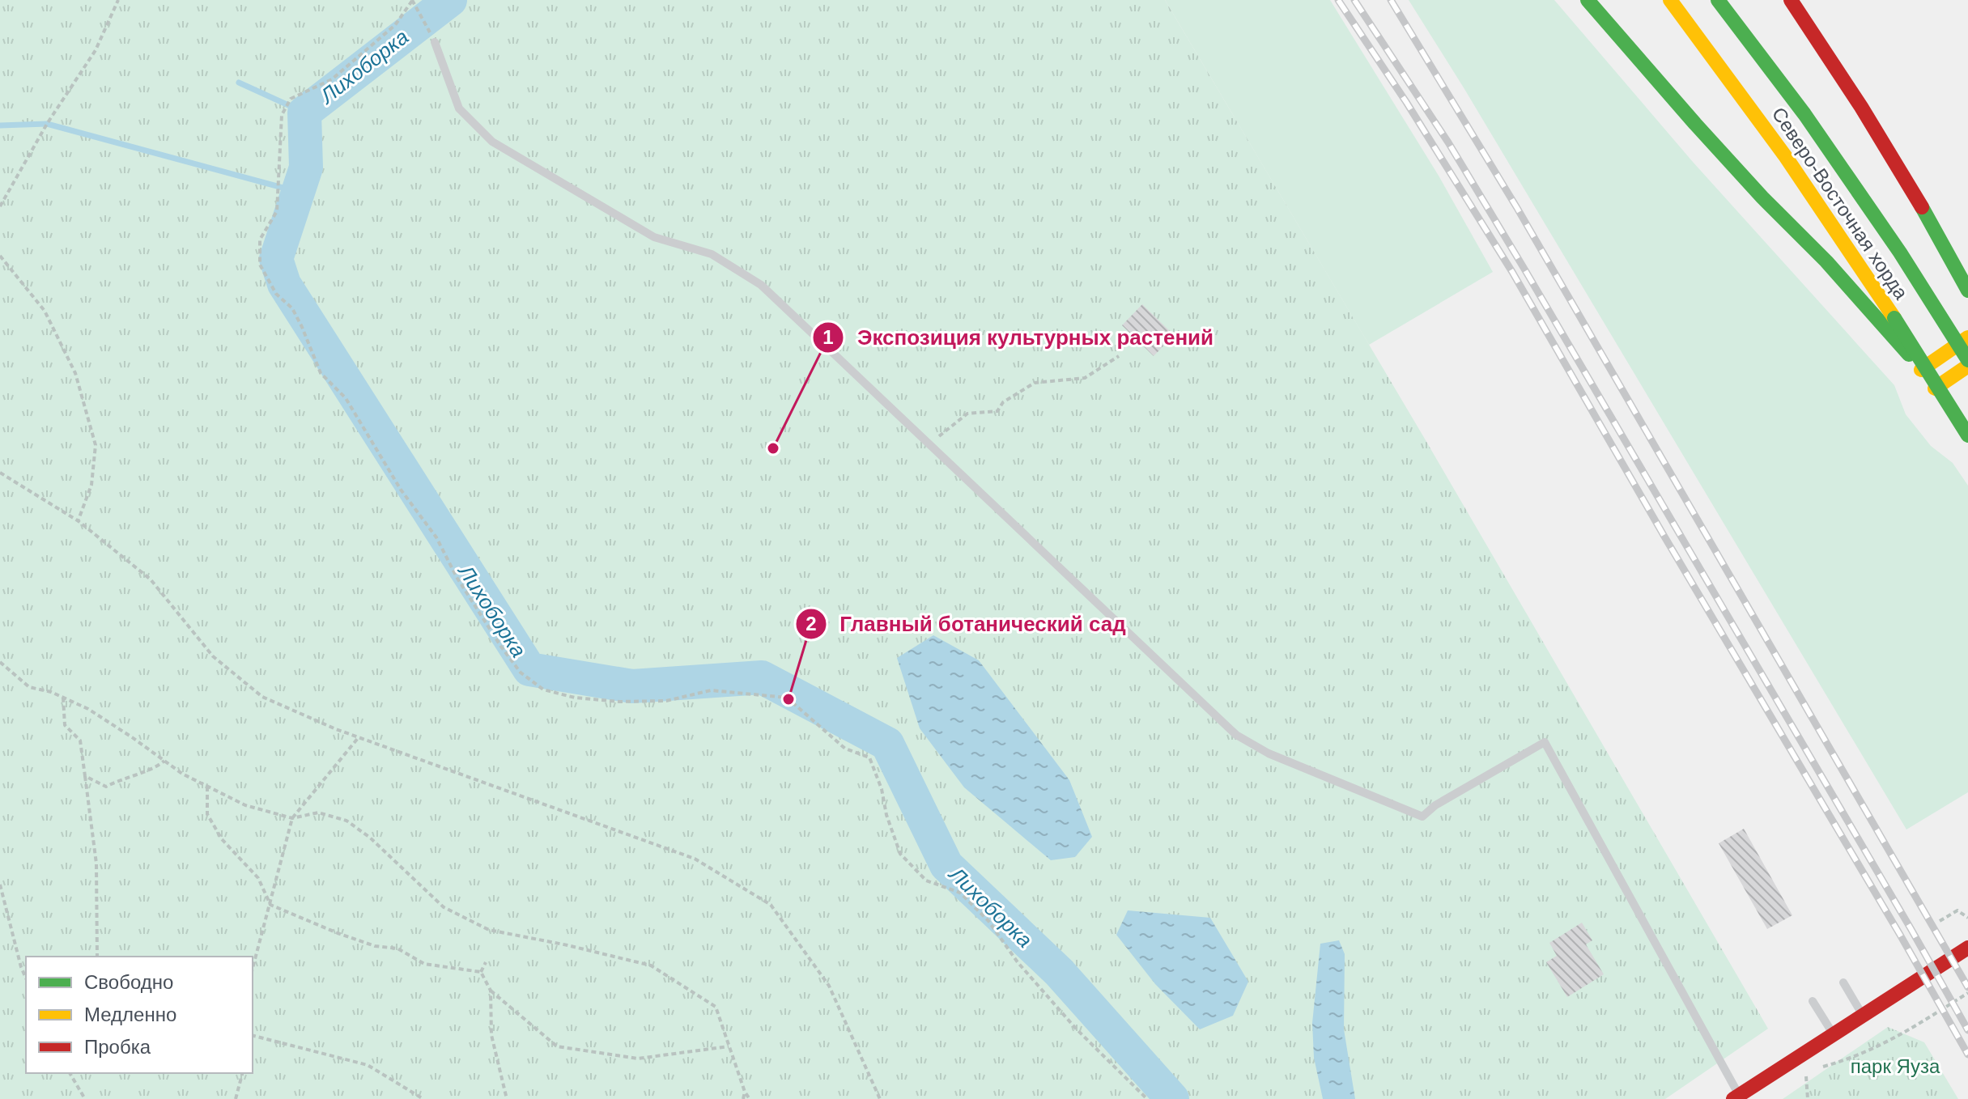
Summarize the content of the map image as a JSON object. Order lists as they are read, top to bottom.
{
  "streets": {
    "main road": ["Северо-Восточная хорда"]
  },
  "water": ["Лихоборка"],
  "parks": ["парк Яуза"],
  "places": ["Экспозиция культурных растений", "Главный ботанический сад"],
  "legend": ["Свободно", "Медленно", "Пробка"]
}
